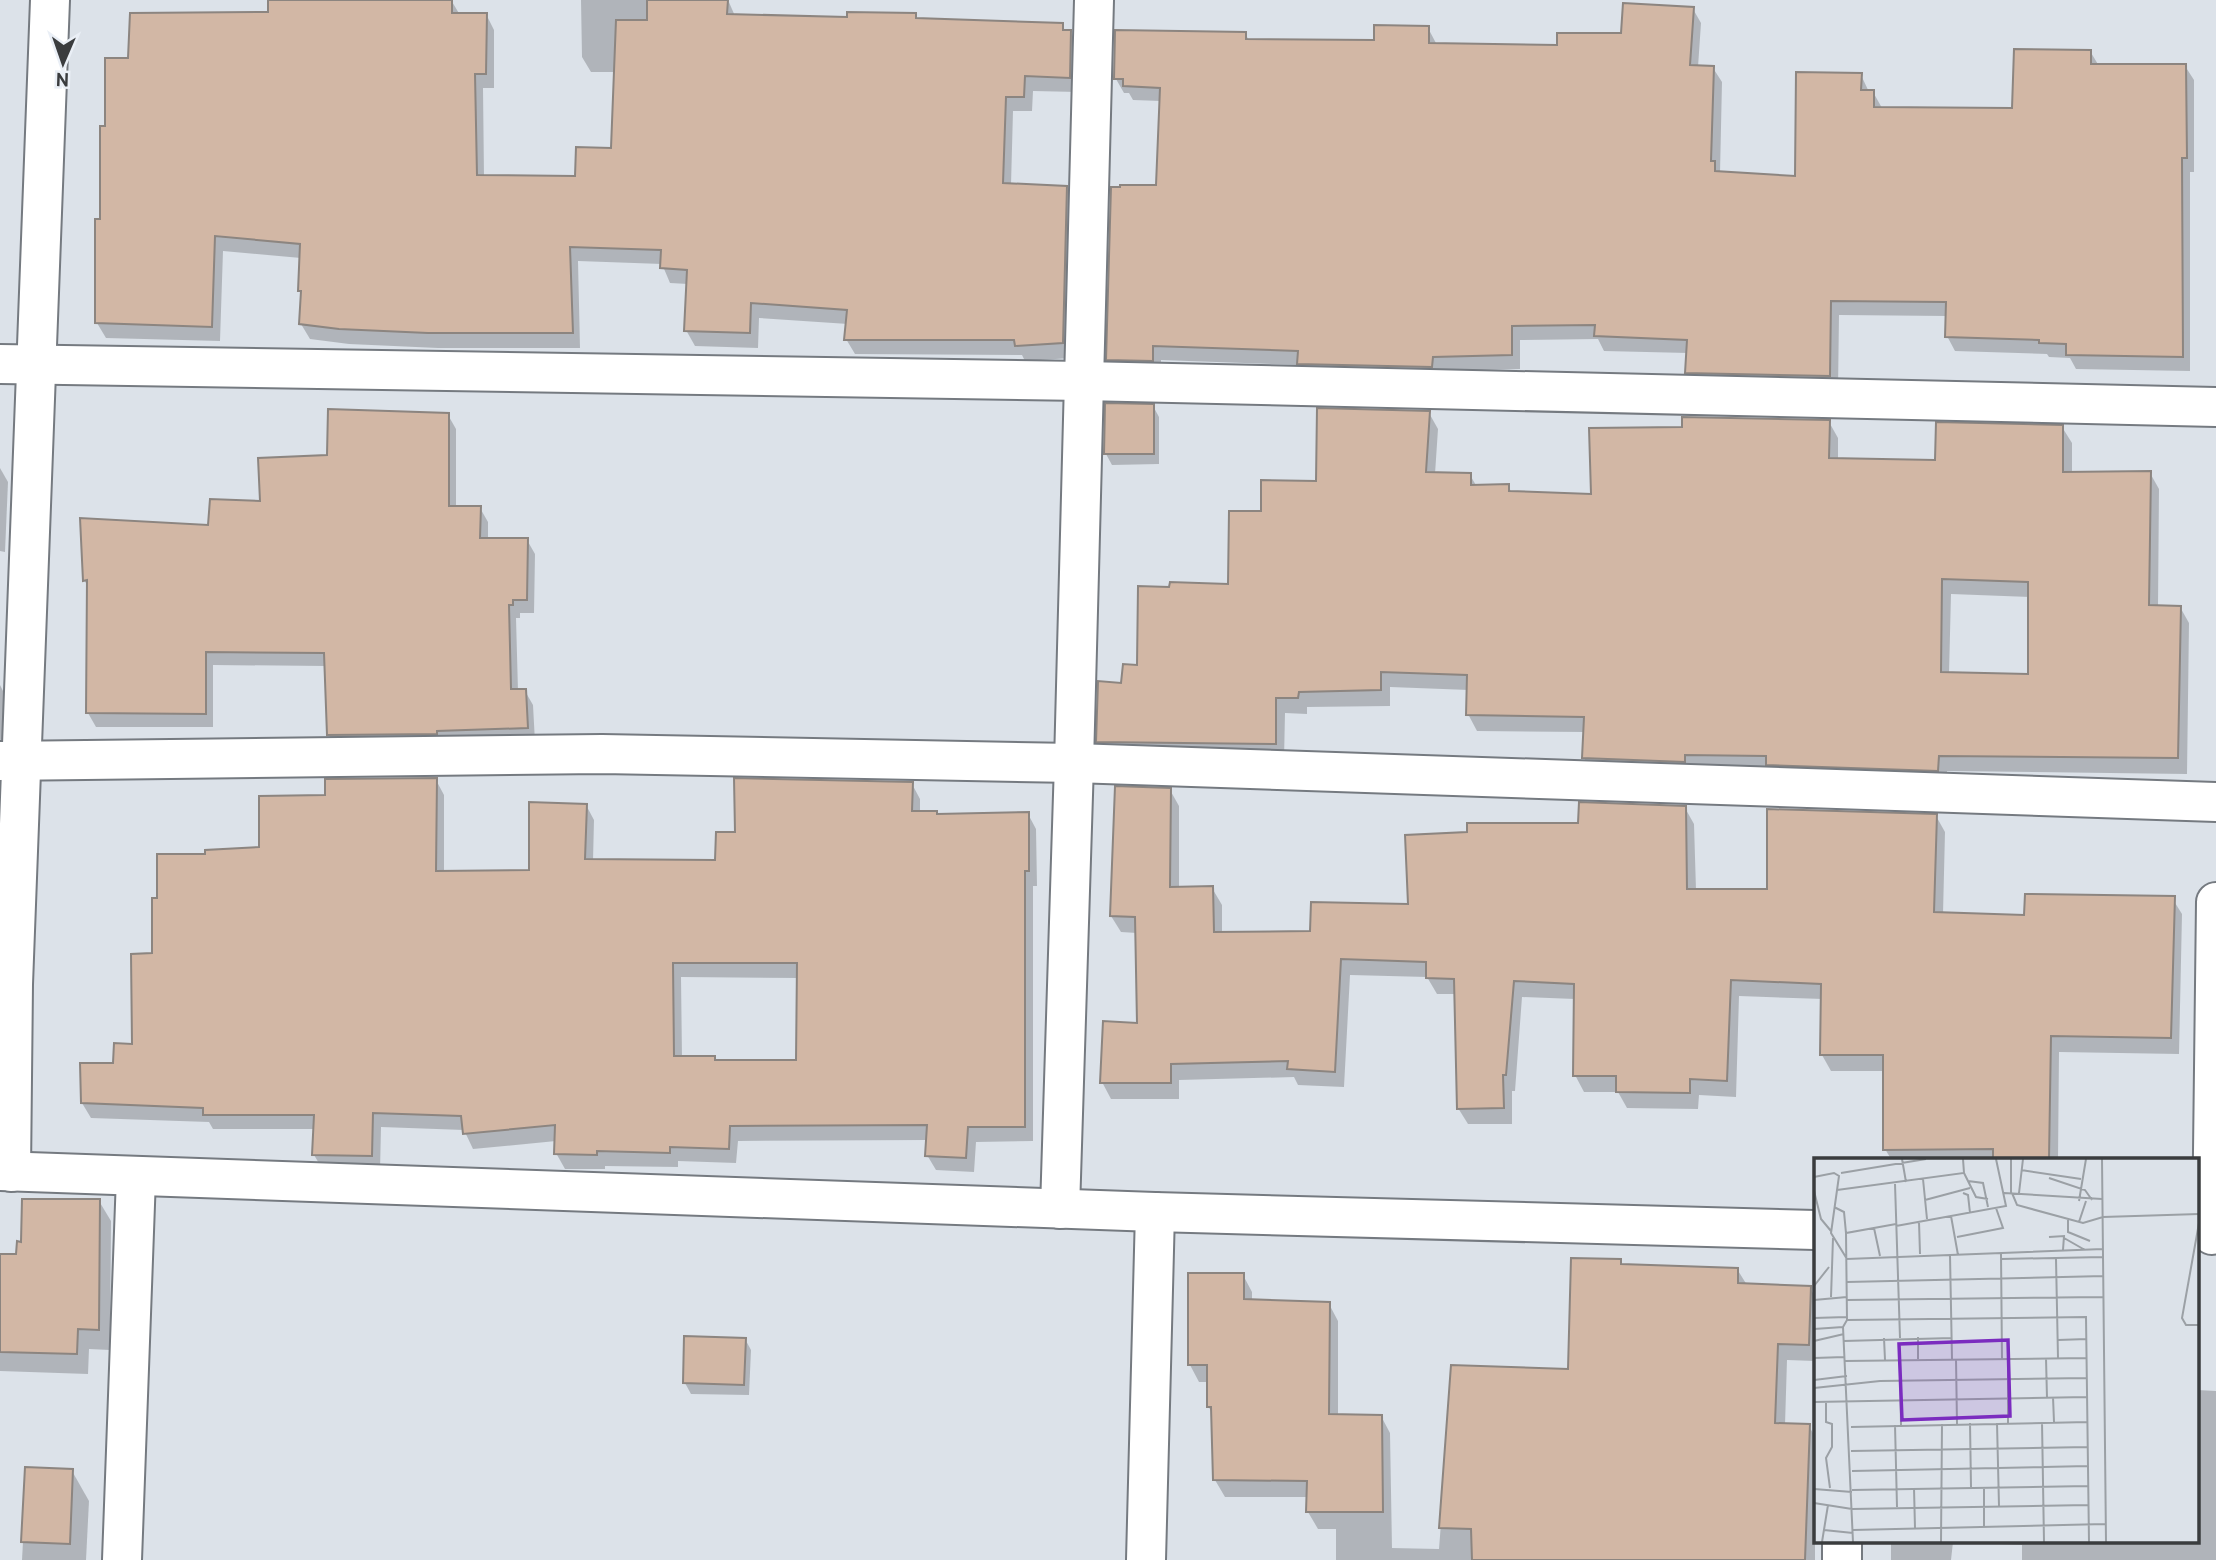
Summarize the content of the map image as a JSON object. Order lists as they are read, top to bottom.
{
  "north": "bottom"
}
